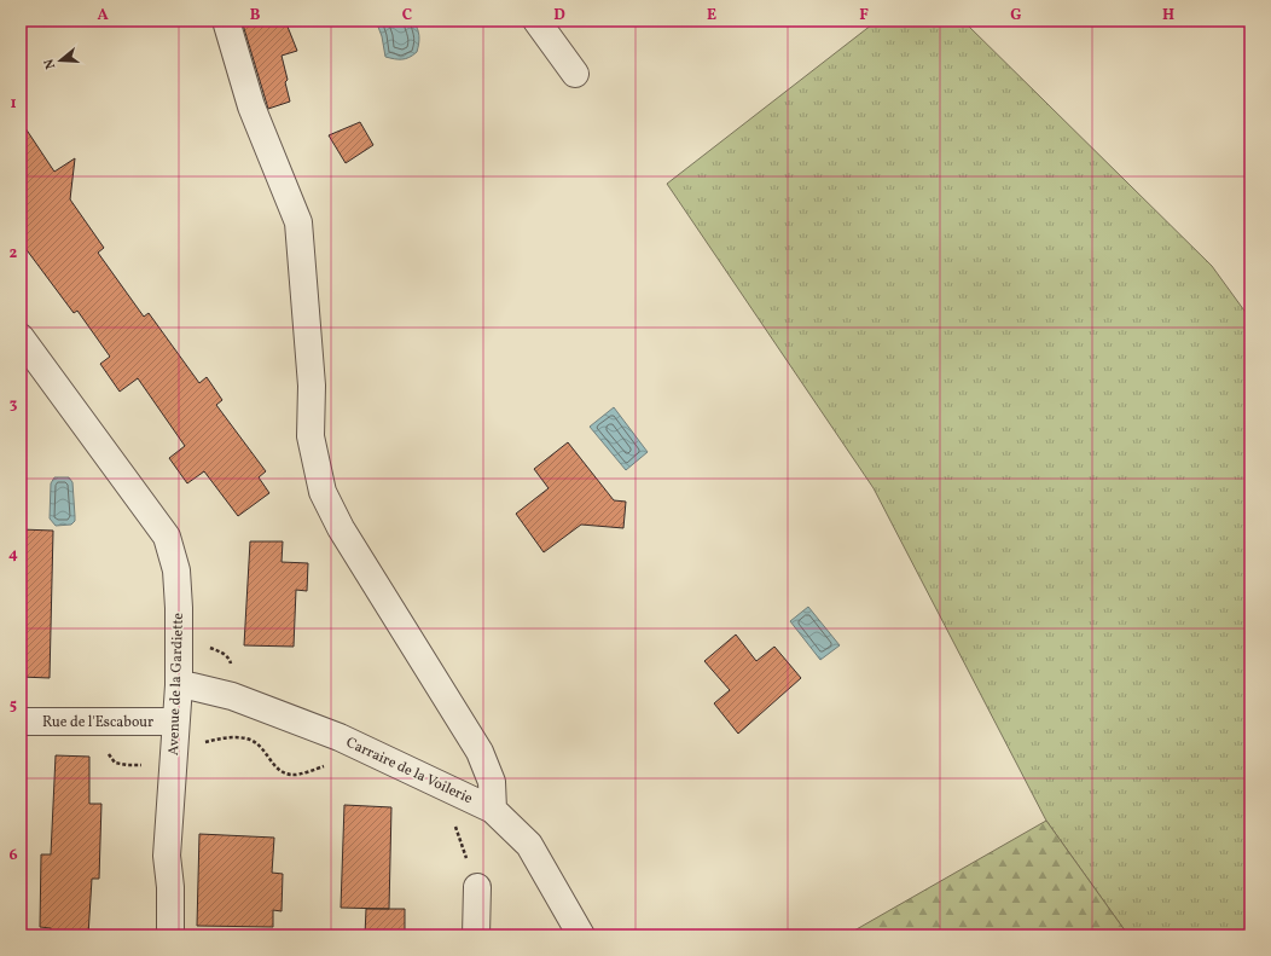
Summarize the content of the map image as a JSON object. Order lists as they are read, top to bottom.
{
  "streets": {
    "street": ["Avenue de la Gardiette", "Rue de l'Escabour", "Carraire de la Voilerie"]
  },
  "crossings": [
    ["Avenue de la Gardiette", "Rue de l'Escabour"],
    ["Avenue de la Gardiette", "Carraire de la Voilerie"]
  ],
  "north": "left",
  "grid": {
    "columns": [
      "A",
      "B",
      "C",
      "D",
      "E",
      "F",
      "G",
      "H"
    ],
    "rows": [
      "1",
      "2",
      "3",
      "4",
      "5",
      "6"
    ]
  }
}
